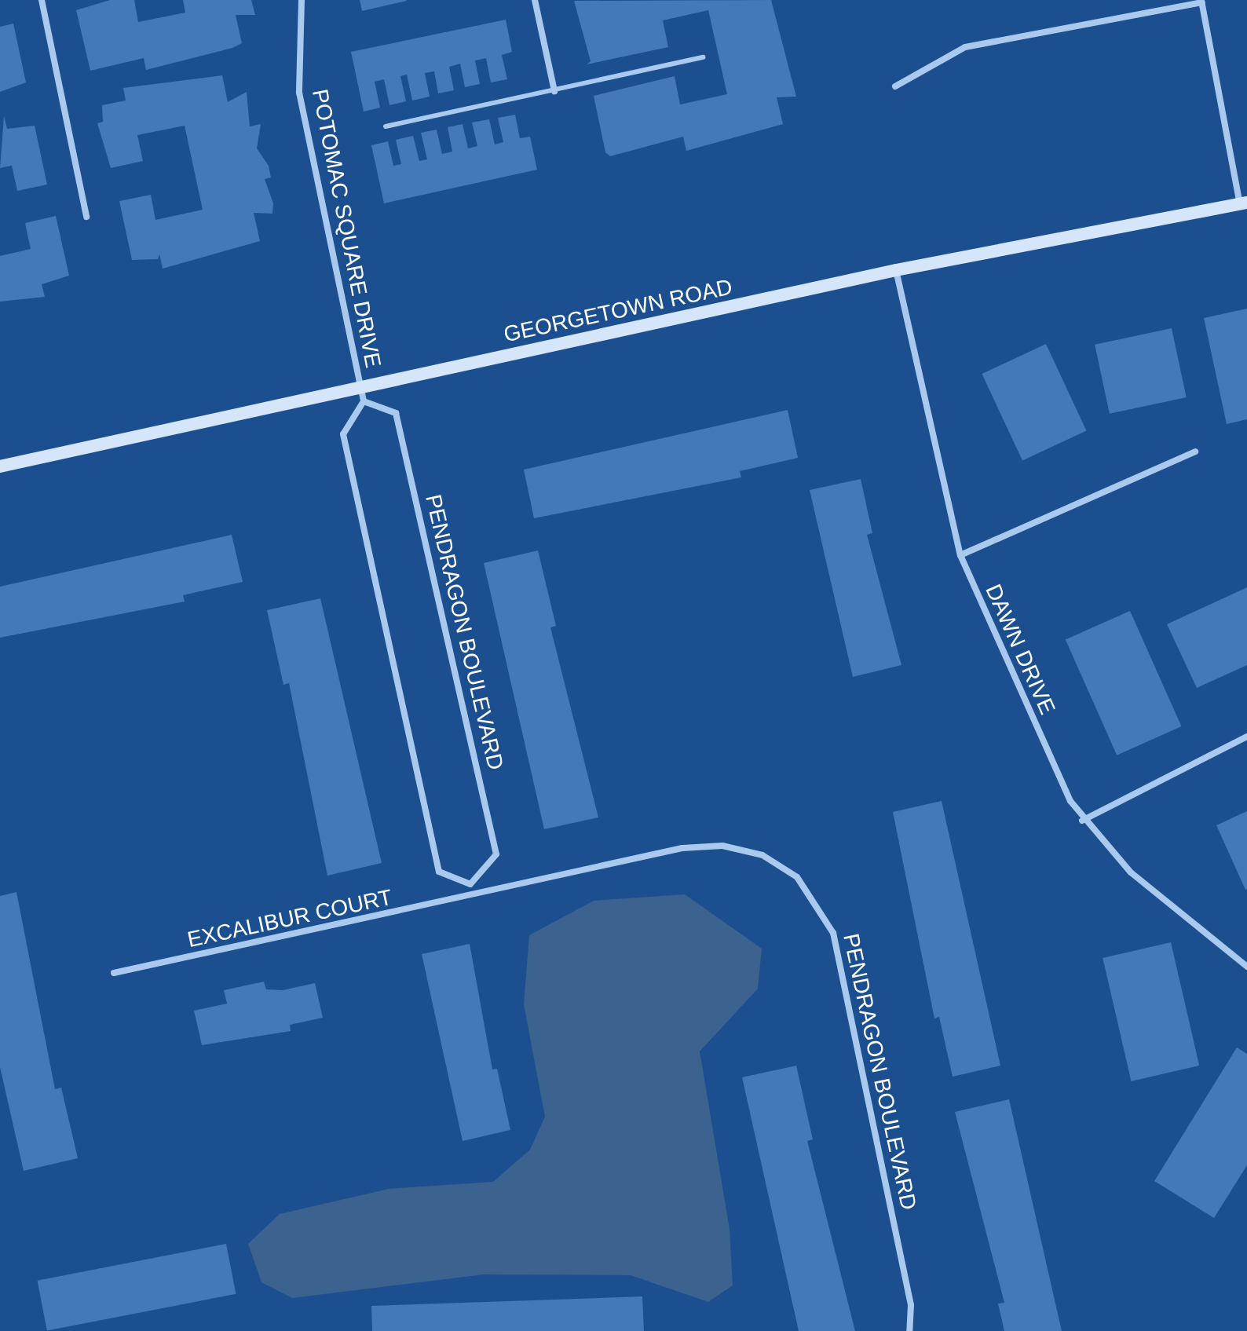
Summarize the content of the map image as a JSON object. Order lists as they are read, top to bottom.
{
  "streets": {
    "main road": ["GEORGETOWN ROAD"],
    "street": [
      "POTOMAC SQUARE DRIVE",
      "PENDRAGON BOULEVARD",
      "DAWN DRIVE",
      "EXCALIBUR COURT"
    ]
  },
  "crossings": [
    ["POTOMAC SQUARE DRIVE", "GEORGETOWN ROAD"],
    ["POTOMAC SQUARE DRIVE", "PENDRAGON BOULEVARD"],
    ["GEORGETOWN ROAD", "PENDRAGON BOULEVARD"],
    ["GEORGETOWN ROAD", "DAWN DRIVE"],
    ["PENDRAGON BOULEVARD", "EXCALIBUR COURT"]
  ]
}
